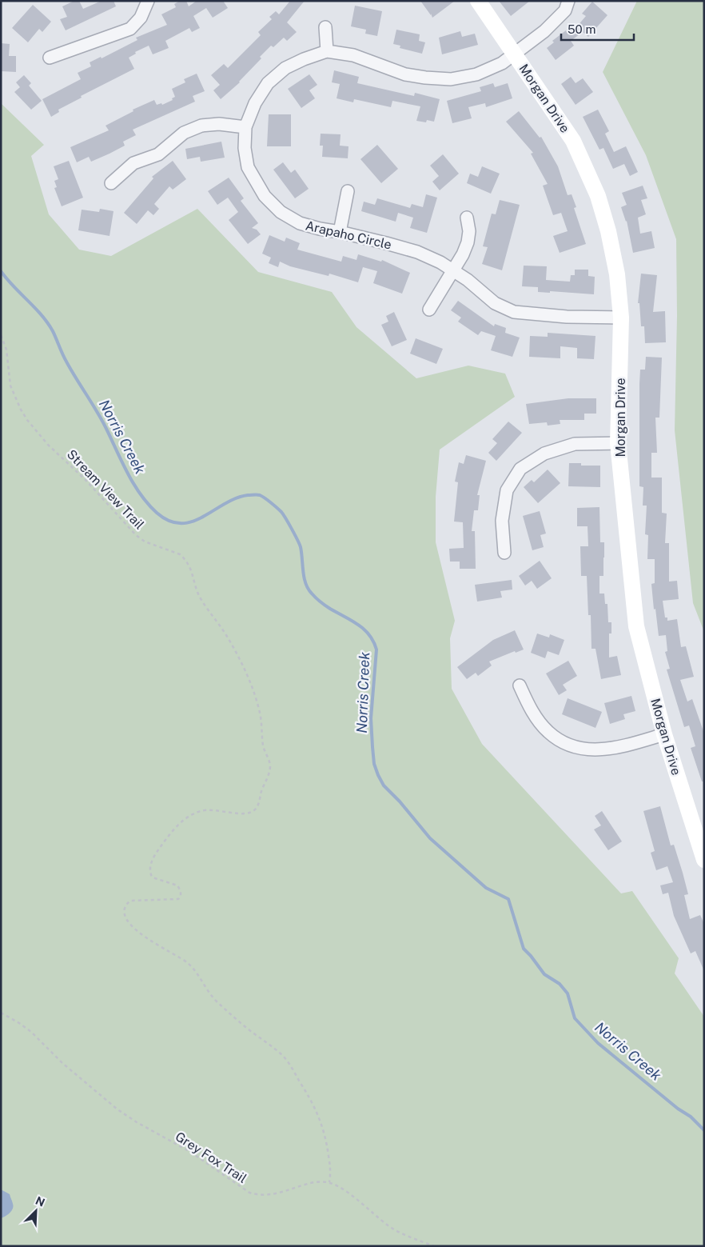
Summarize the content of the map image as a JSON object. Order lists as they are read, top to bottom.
{
  "streets": {
    "street": ["Morgan Drive", "Arapaho Circle"],
    "path": ["Stream View Trail", "Grey Fox Trail"]
  },
  "crossings": [
    ["Morgan Drive", "Arapaho Circle"],
    ["Stream View Trail", "Grey Fox Trail"]
  ],
  "water": ["Norris Creek"],
  "scale_bar": "50 m",
  "north": "top right"
}
